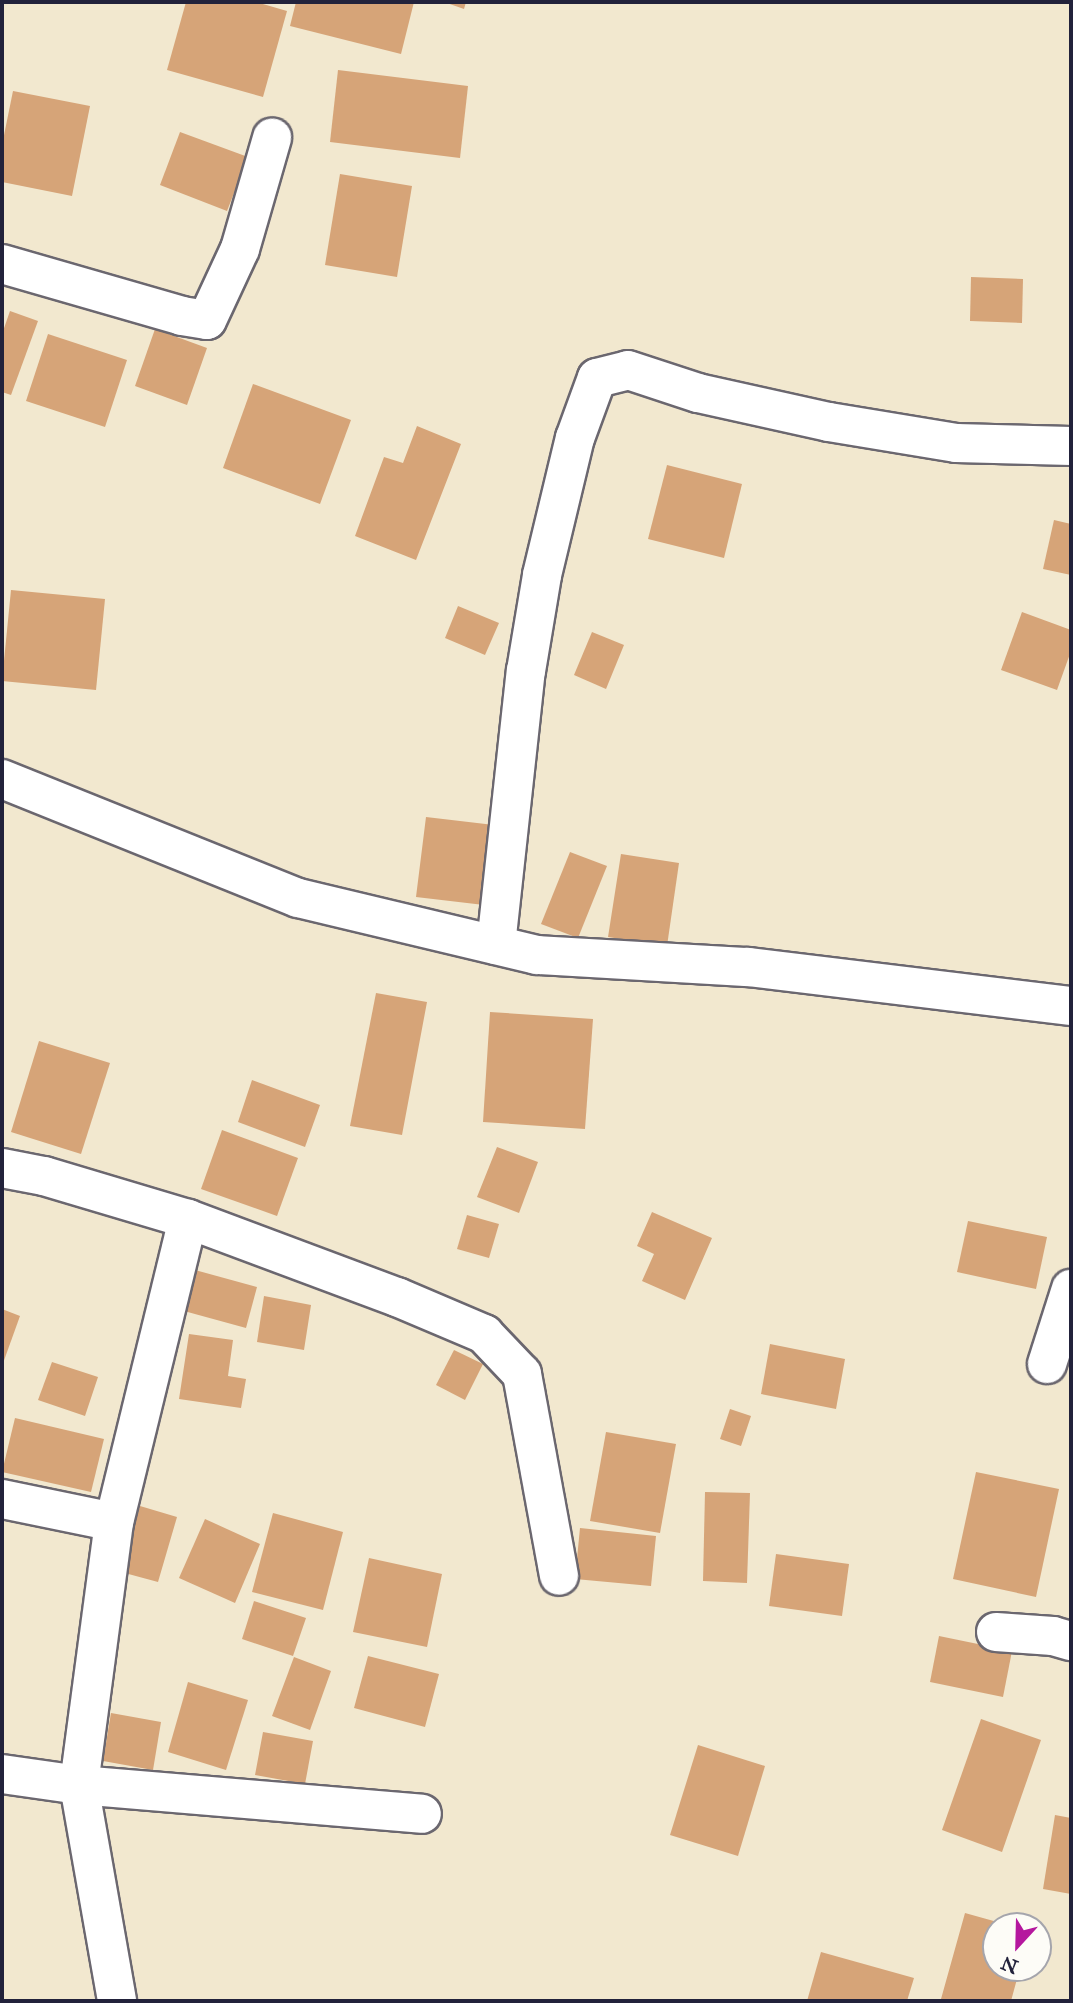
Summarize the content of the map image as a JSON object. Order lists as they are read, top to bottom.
{
  "north": "bottom"
}
